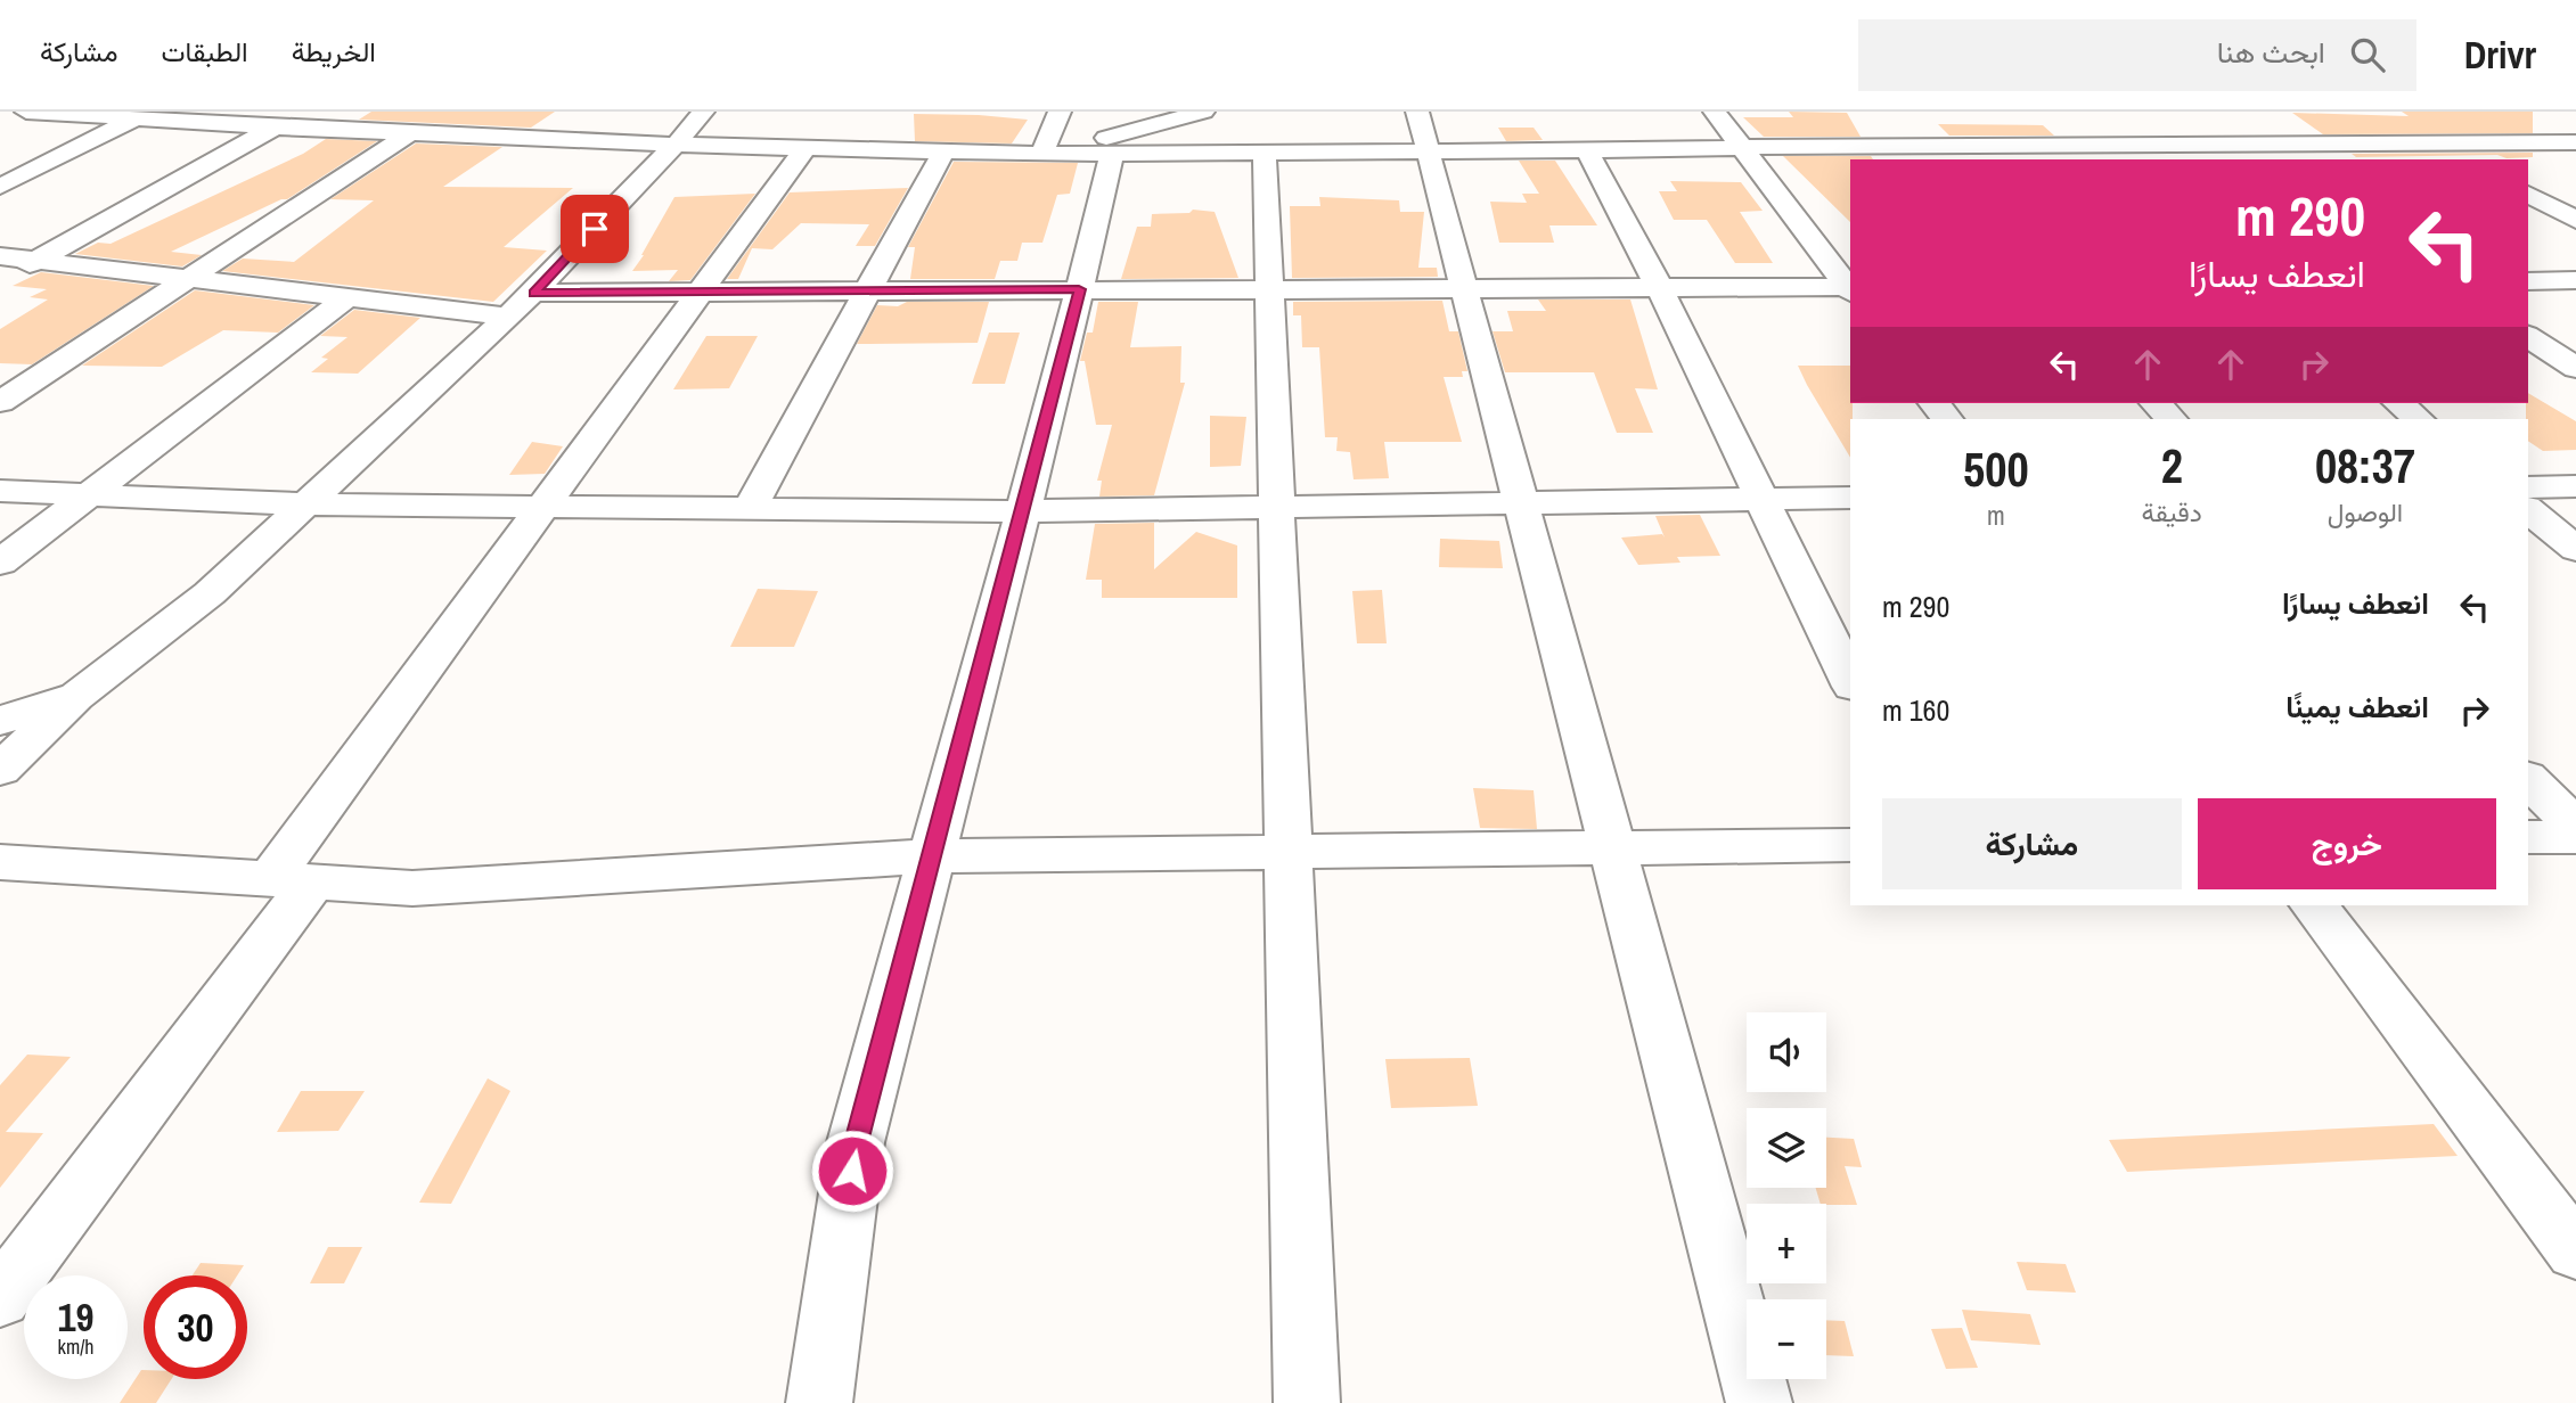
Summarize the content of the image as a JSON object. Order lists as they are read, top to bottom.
{
  "page": {
    "header": "Drivr",
    "search": "ابحث هنا",
    "nav": ["الخريطة", "الطبقات", "مشاركة"],
    "turn": ["290 m", "انعطف يسارًا"],
    "eta": [
      "08:37",
      "الوصول",
      "2",
      "دقيقة",
      "500",
      "m"
    ],
    "list": [
      {
        "name": "انعطف يسارًا",
        "value": "290 m"
      },
      {
        "name": "انعطف يمينًا",
        "value": "160 m"
      }
    ],
    "buttons": ["خروج", "مشاركة"],
    "map_buttons": ["+", "−"],
    "speed": "19 km/h",
    "limit": "30"
  }
}
